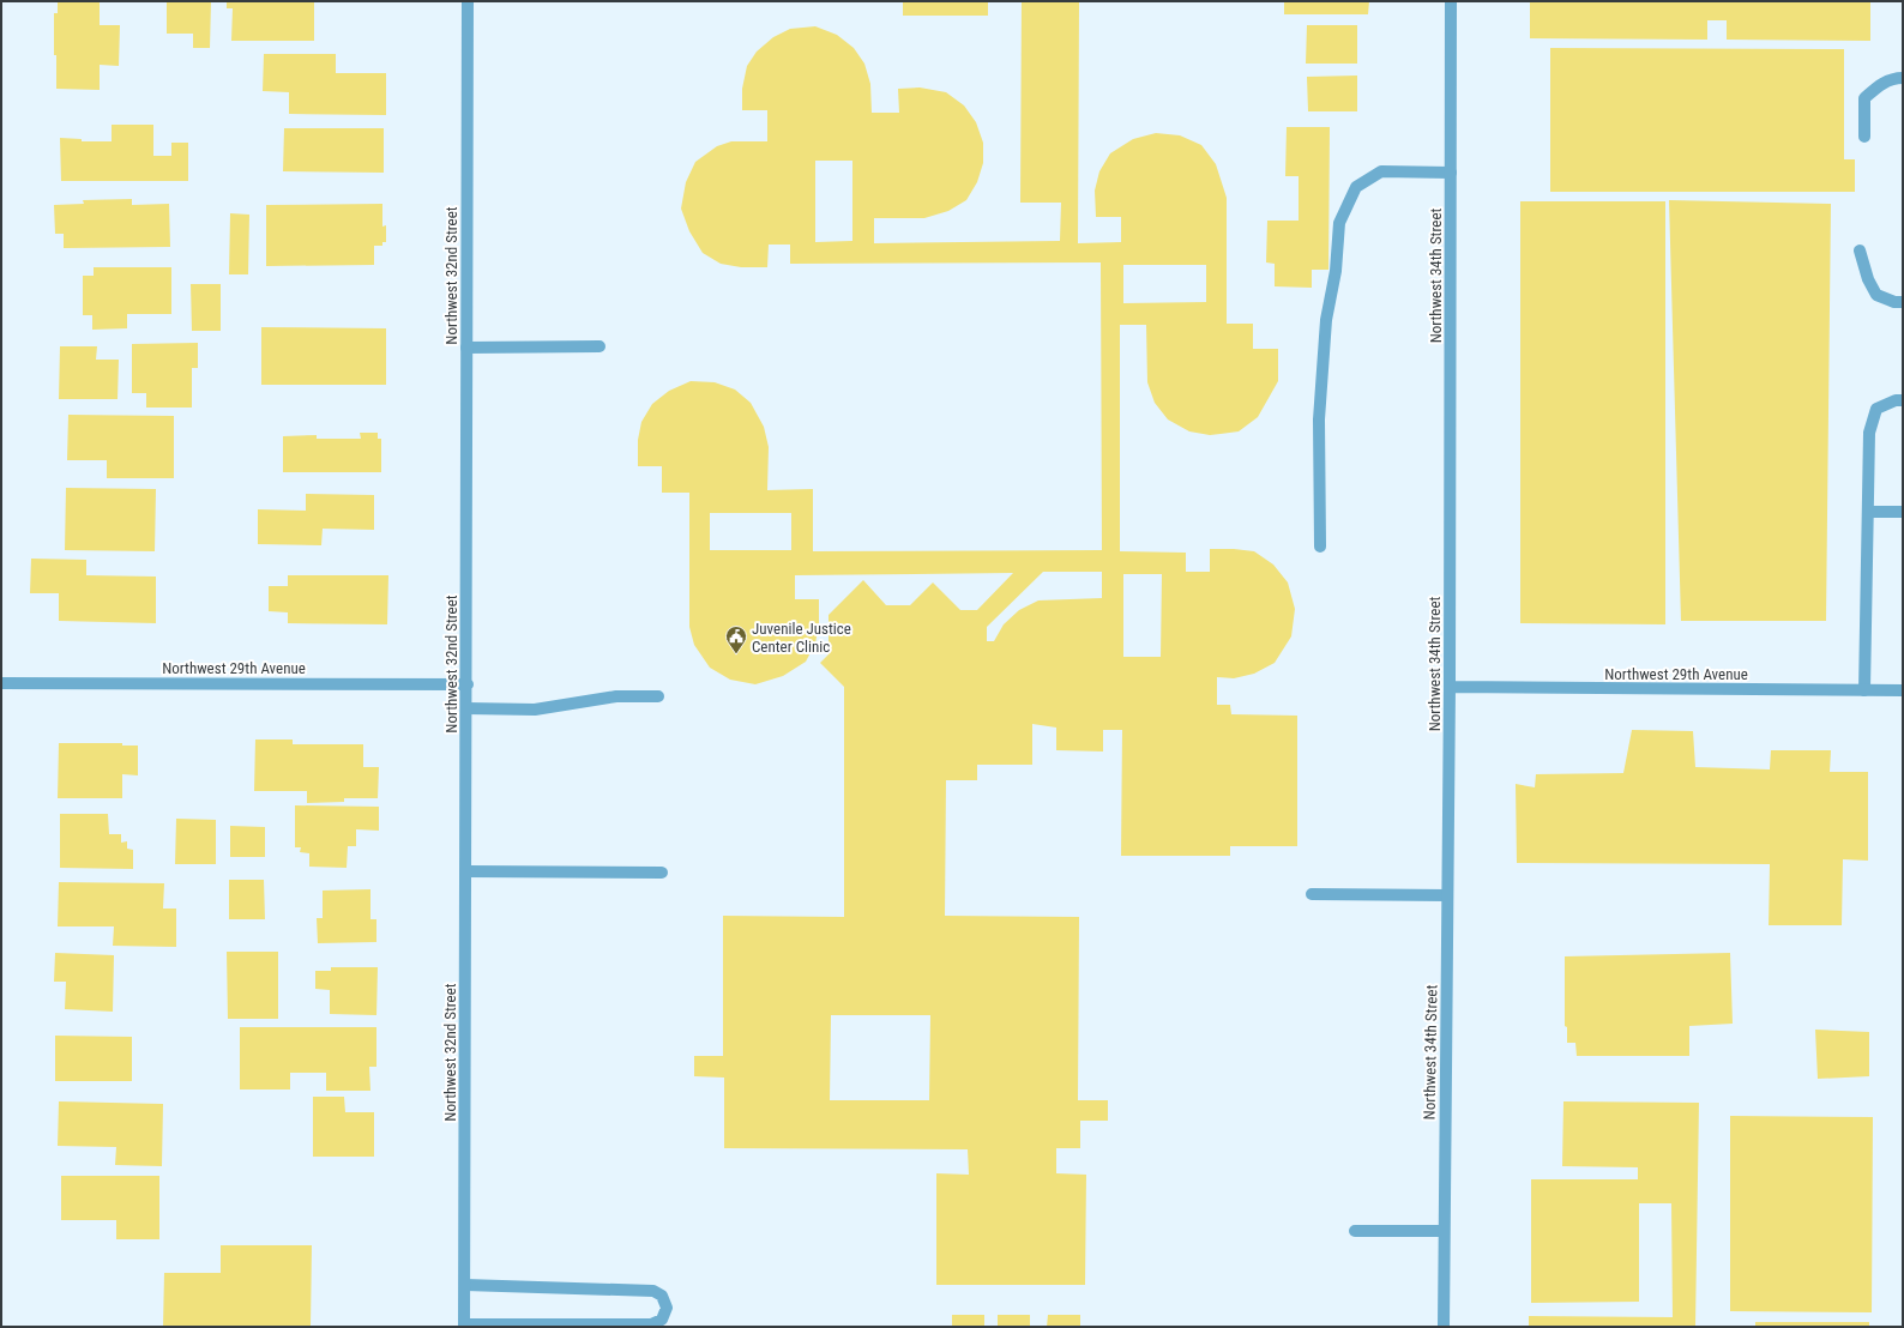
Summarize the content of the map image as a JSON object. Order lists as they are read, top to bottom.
{
  "streets": {
    "street": ["Northwest 32nd Street", "Northwest 34th Street", "Northwest 29th Avenue"]
  },
  "crossings": [
    ["Northwest 32nd Street", "Northwest 29th Avenue"],
    ["Northwest 34th Street", "Northwest 29th Avenue"]
  ],
  "places": {
    "public building": ["Juvenile Justice Center Clinic"]
  }
}
